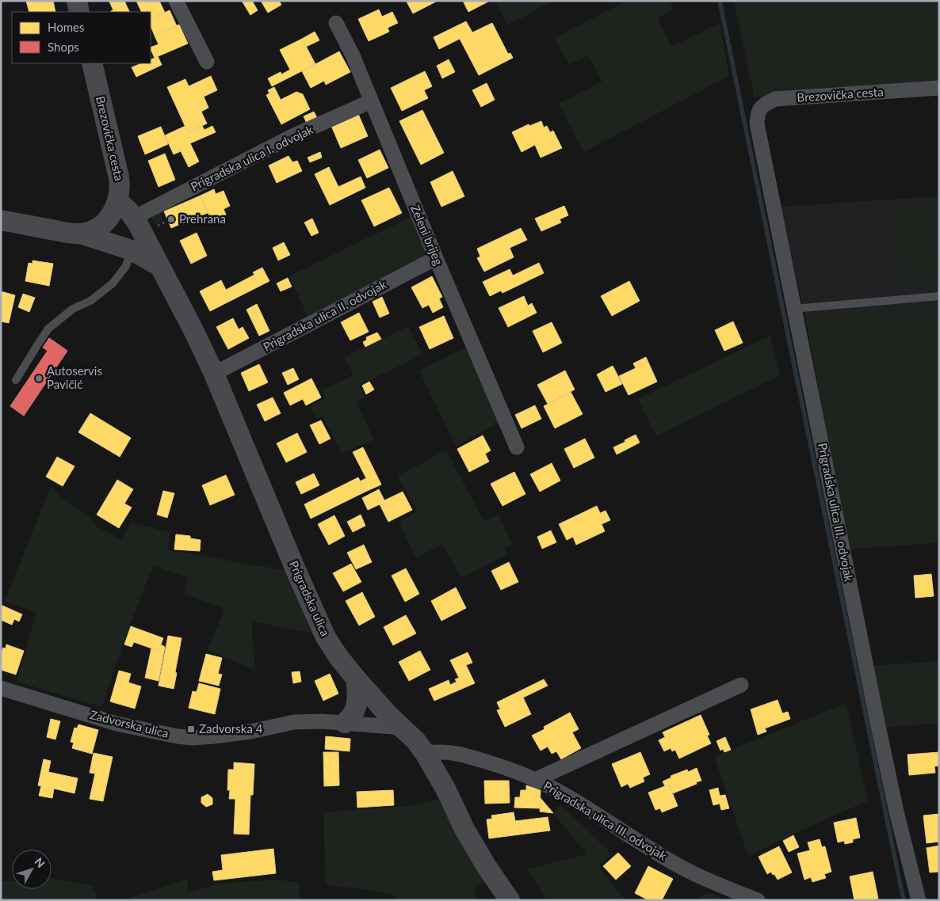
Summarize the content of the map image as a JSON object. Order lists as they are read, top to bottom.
{
  "streets": {
    "main road": ["Brezovička cesta", "Prigradska ulica"],
    "street": [
      "Prigradska ulica I. odvojak",
      "Zeleni brijeg",
      "Prigradska ulica II. odvojak",
      "Prigradska ulica III. odvojak",
      "Zadvorska ulica"
    ]
  },
  "crossings": [
    ["Brezovička cesta", "Prigradska ulica III. odvojak"],
    ["Brezovička cesta", "Prigradska ulica"],
    ["Prigradska ulica I. odvojak", "Zeleni brijeg"],
    ["Prigradska ulica I. odvojak", "Prigradska ulica"],
    ["Zeleni brijeg", "Prigradska ulica II. odvojak"],
    ["Prigradska ulica II. odvojak", "Prigradska ulica"],
    ["Prigradska ulica III. odvojak", "Prigradska ulica"],
    ["Prigradska ulica", "Zadvorska ulica"]
  ],
  "places": {
    "other": ["Prehrana", "Autoservis Pavičić"],
    "transit": ["Zadvorska 4"]
  },
  "legend": ["Homes", "Shops"],
  "north": "top right"
}
